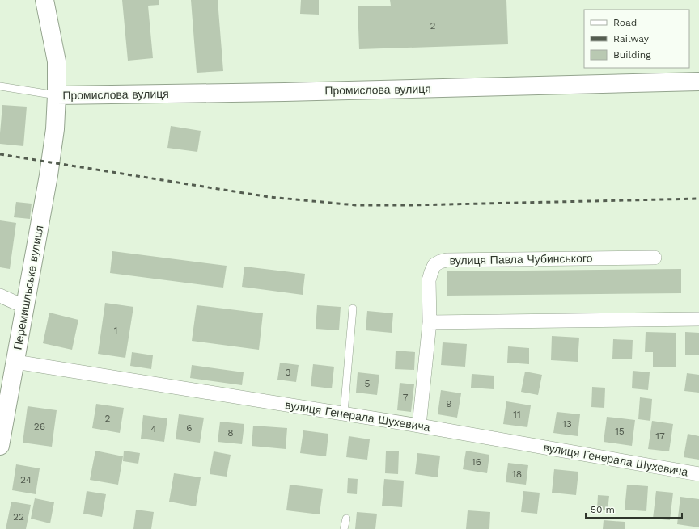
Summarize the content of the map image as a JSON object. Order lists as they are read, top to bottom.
{
  "streets": {
    "street": [
      "Промислова вулиця",
      "вулиця Павла Чубинського",
      "Перемишльська вулиця",
      "вулиця Генерала Шухевича"
    ]
  },
  "crossings": [
    ["Промислова вулиця", "Перемишльська вулиця"],
    ["вулиця Павла Чубинського", "вулиця Генерала Шухевича"],
    ["Перемишльська вулиця", "вулиця Генерала Шухевича"]
  ],
  "house_numbers": [
    "2",
    "1",
    "3",
    "5",
    "7",
    "9",
    "11",
    "2",
    "13",
    "26",
    "6",
    "4",
    "15",
    "8",
    "17",
    "16",
    "18",
    "24",
    "22"
  ],
  "legend": ["Road", "Railway", "Building"],
  "scale_bar": "50 m"
}
